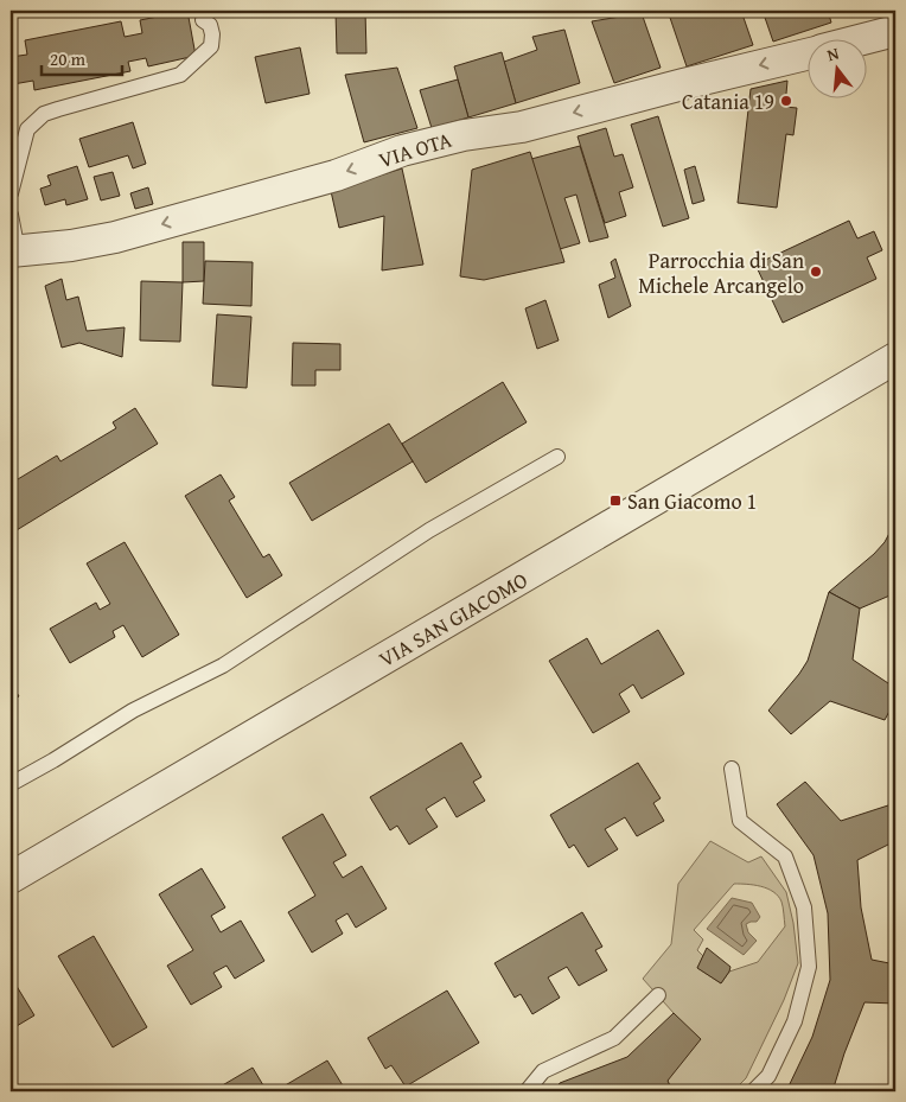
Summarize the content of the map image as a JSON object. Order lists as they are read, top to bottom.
{
  "streets": {
    "street": ["VIA OTA", "VIA SAN GIACOMO"]
  },
  "one_way": ["VIA OTA"],
  "places": {
    "other": ["Catania 19", "Parrocchia di San Michele Arcangelo"],
    "transit": ["San Giacomo 1"]
  },
  "scale_bar": "20 m",
  "north": "top"
}
